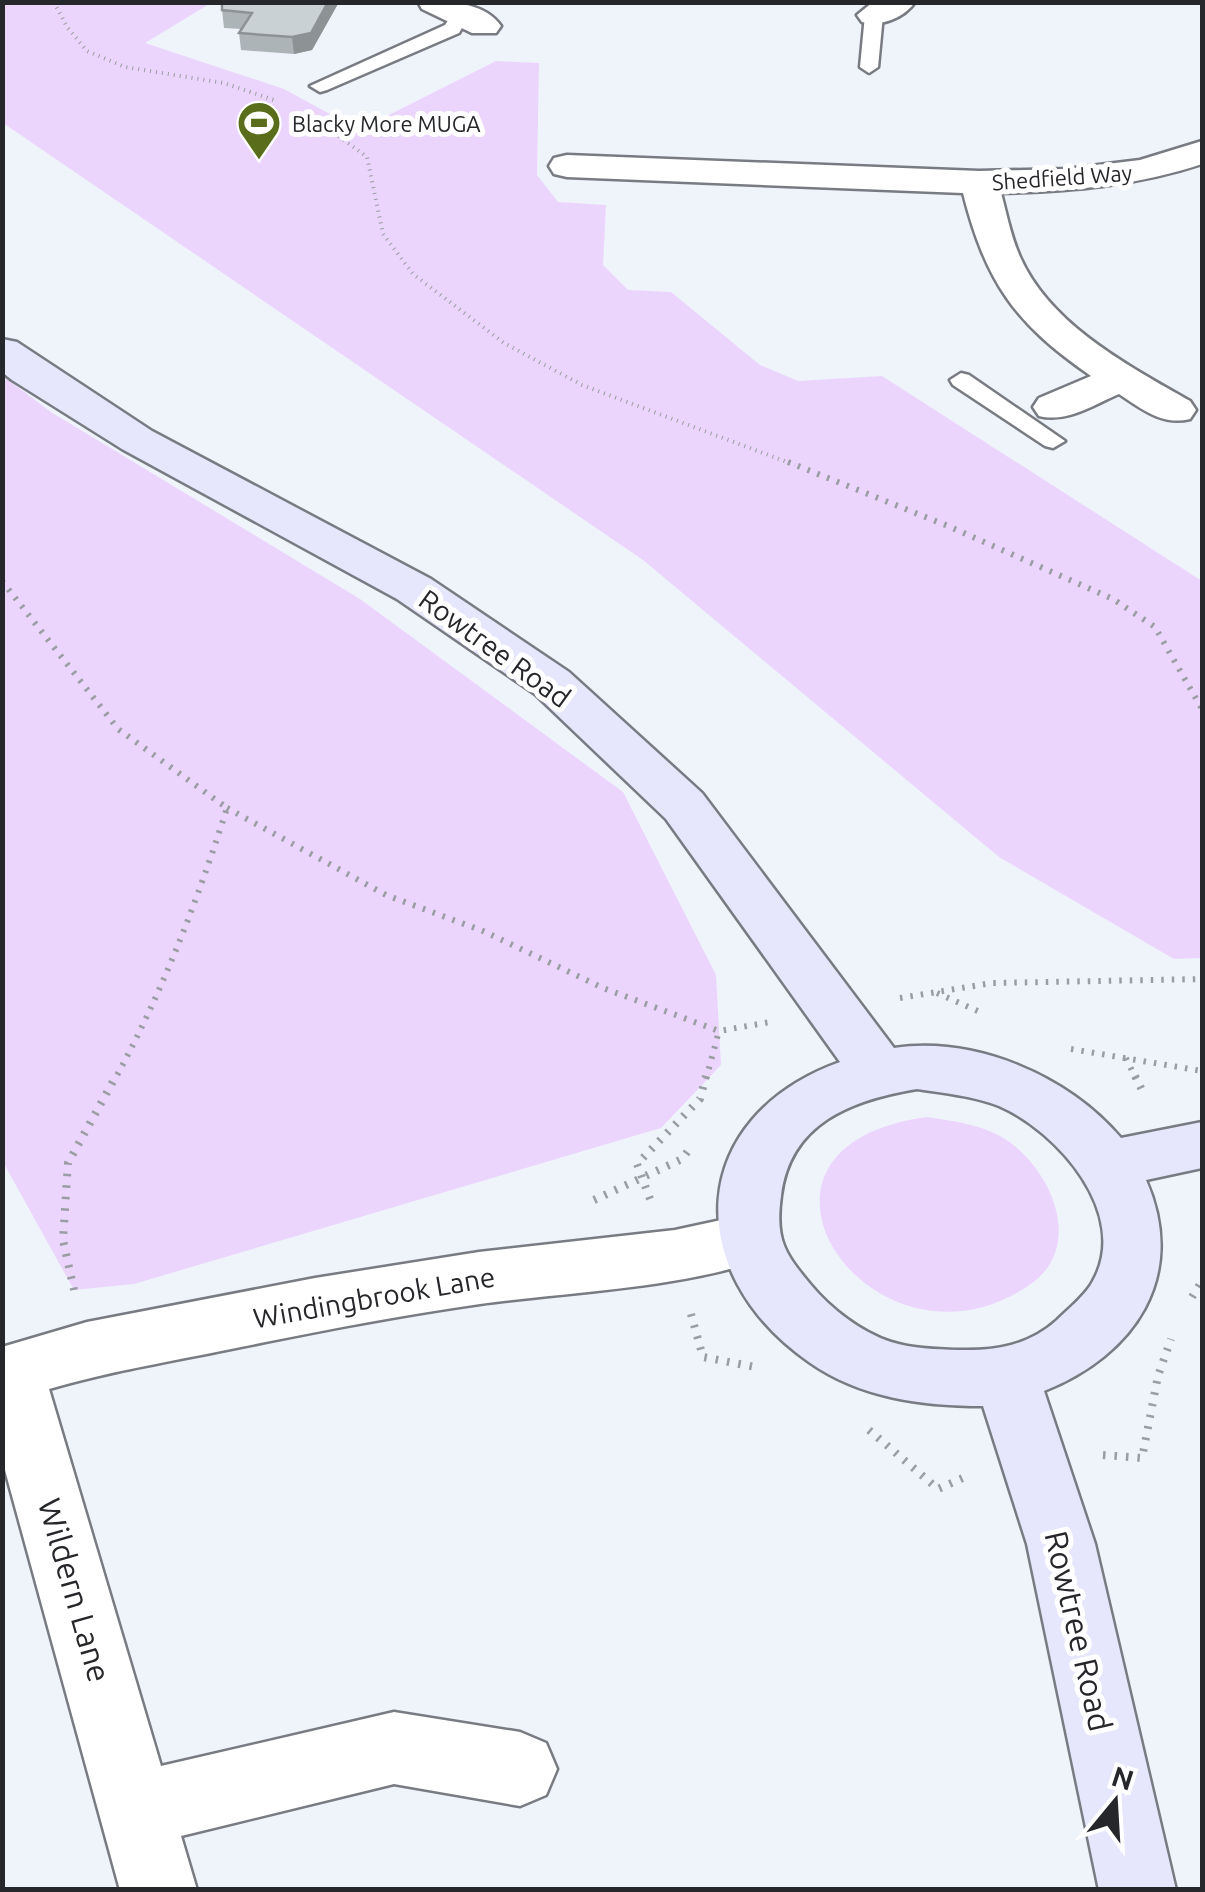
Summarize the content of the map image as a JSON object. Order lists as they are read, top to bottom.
{
  "streets": {
    "street": [
      "Shedfield Way",
      "Rowtree Road",
      "Windingbrook Lane",
      "Wildern Lane"
    ]
  },
  "crossings": [
    ["Rowtree Road", "Windingbrook Lane"],
    ["Windingbrook Lane", "Wildern Lane"]
  ],
  "places": {
    "sports": ["Blacky More MUGA"]
  },
  "north": "top"
}
